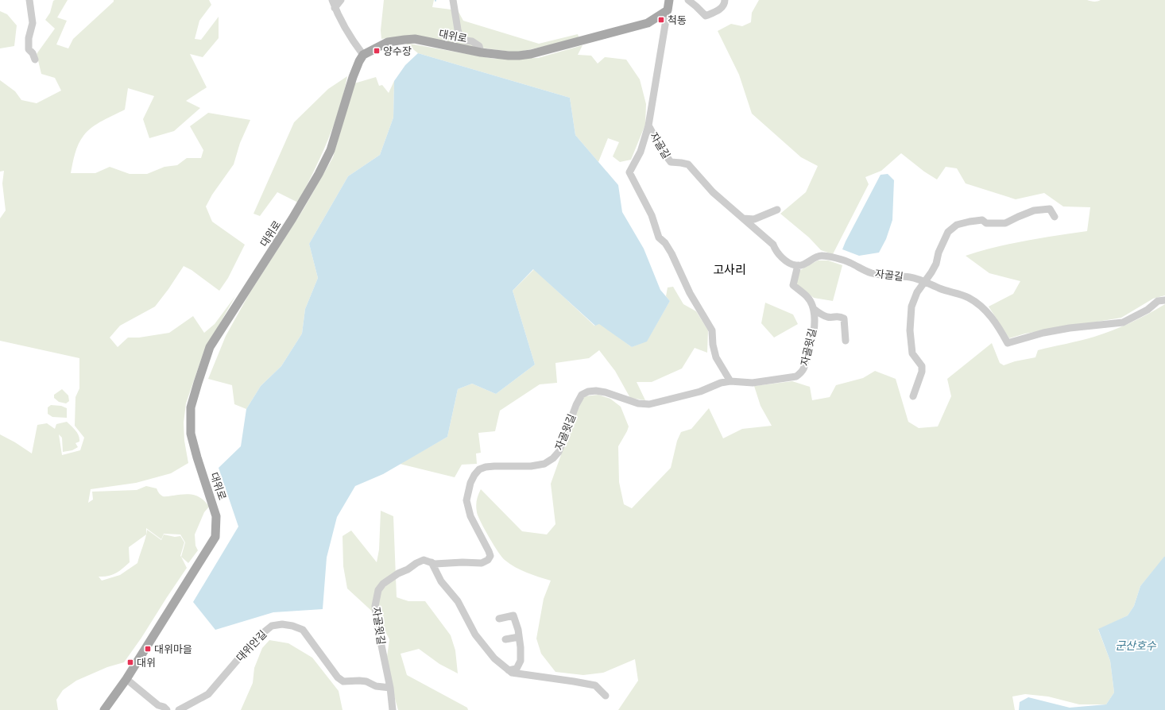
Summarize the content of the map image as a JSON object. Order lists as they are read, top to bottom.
{
  "streets": {
    "main road": ["대위로"],
    "street": ["자골길", "자골윗길", "대위안길"]
  },
  "crossings": [
    ["자골윗길", "대위안길"]
  ],
  "districts": ["고사리"],
  "water": ["군산호수"],
  "places": {
    "transit": [
      "척동",
      "양수장",
      "대위마을",
      "대위"
    ]
  }
}
